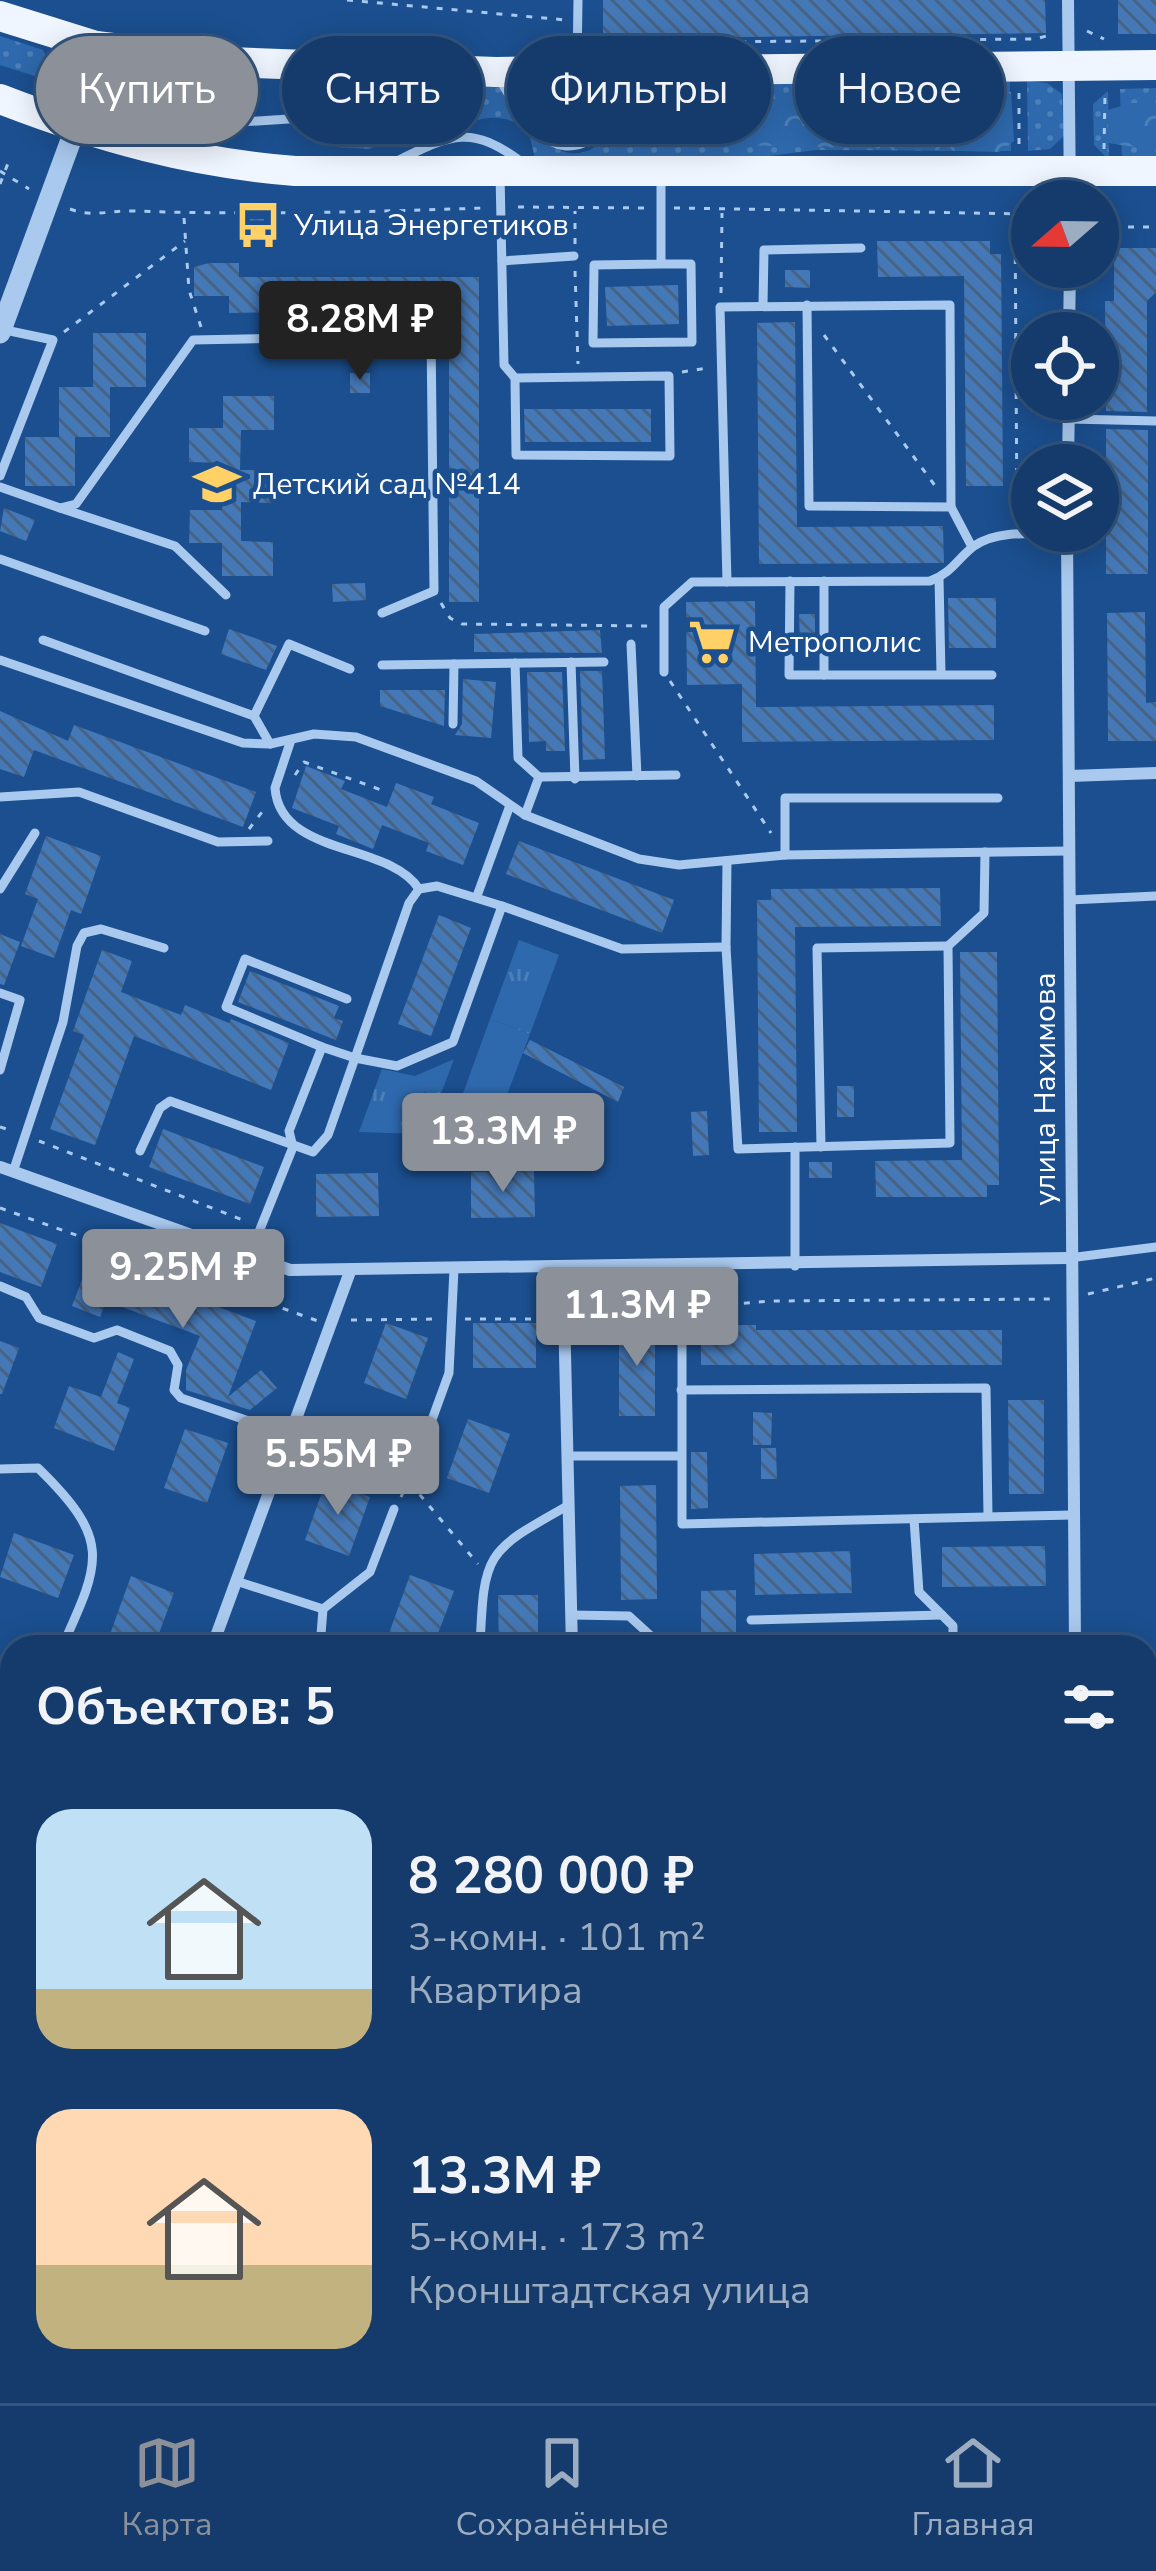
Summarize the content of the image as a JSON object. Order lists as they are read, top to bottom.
{
  "streets": {
    "street": ["улица Нахимова"]
  },
  "places": {
    "bus stop": ["Улица Энергетиков"],
    "school or university": ["Детский сад №414"],
    "supermarket": ["Метрополис"]
  },
  "north": "left",
  "page": {
    "chip": [
      "Купить",
      "Снять",
      "Фильтры",
      "Новое"
    ],
    "price": [
      "8.28M ₽",
      "13.3M ₽",
      "9.25M ₽",
      "11.3M ₽",
      "5.55M ₽"
    ],
    "heading": "Объектов: 5",
    "list": [
      {
        "name": "8 280 000 ₽",
        "note": "3-комн. · 101 m² · Квартира"
      },
      {
        "name": "13.3M ₽",
        "note": "5-комн. · 173 m² · Кронштадтская улица"
      }
    ],
    "tabs": ["Карта", "Сохранённые", "Главная"]
  }
}
